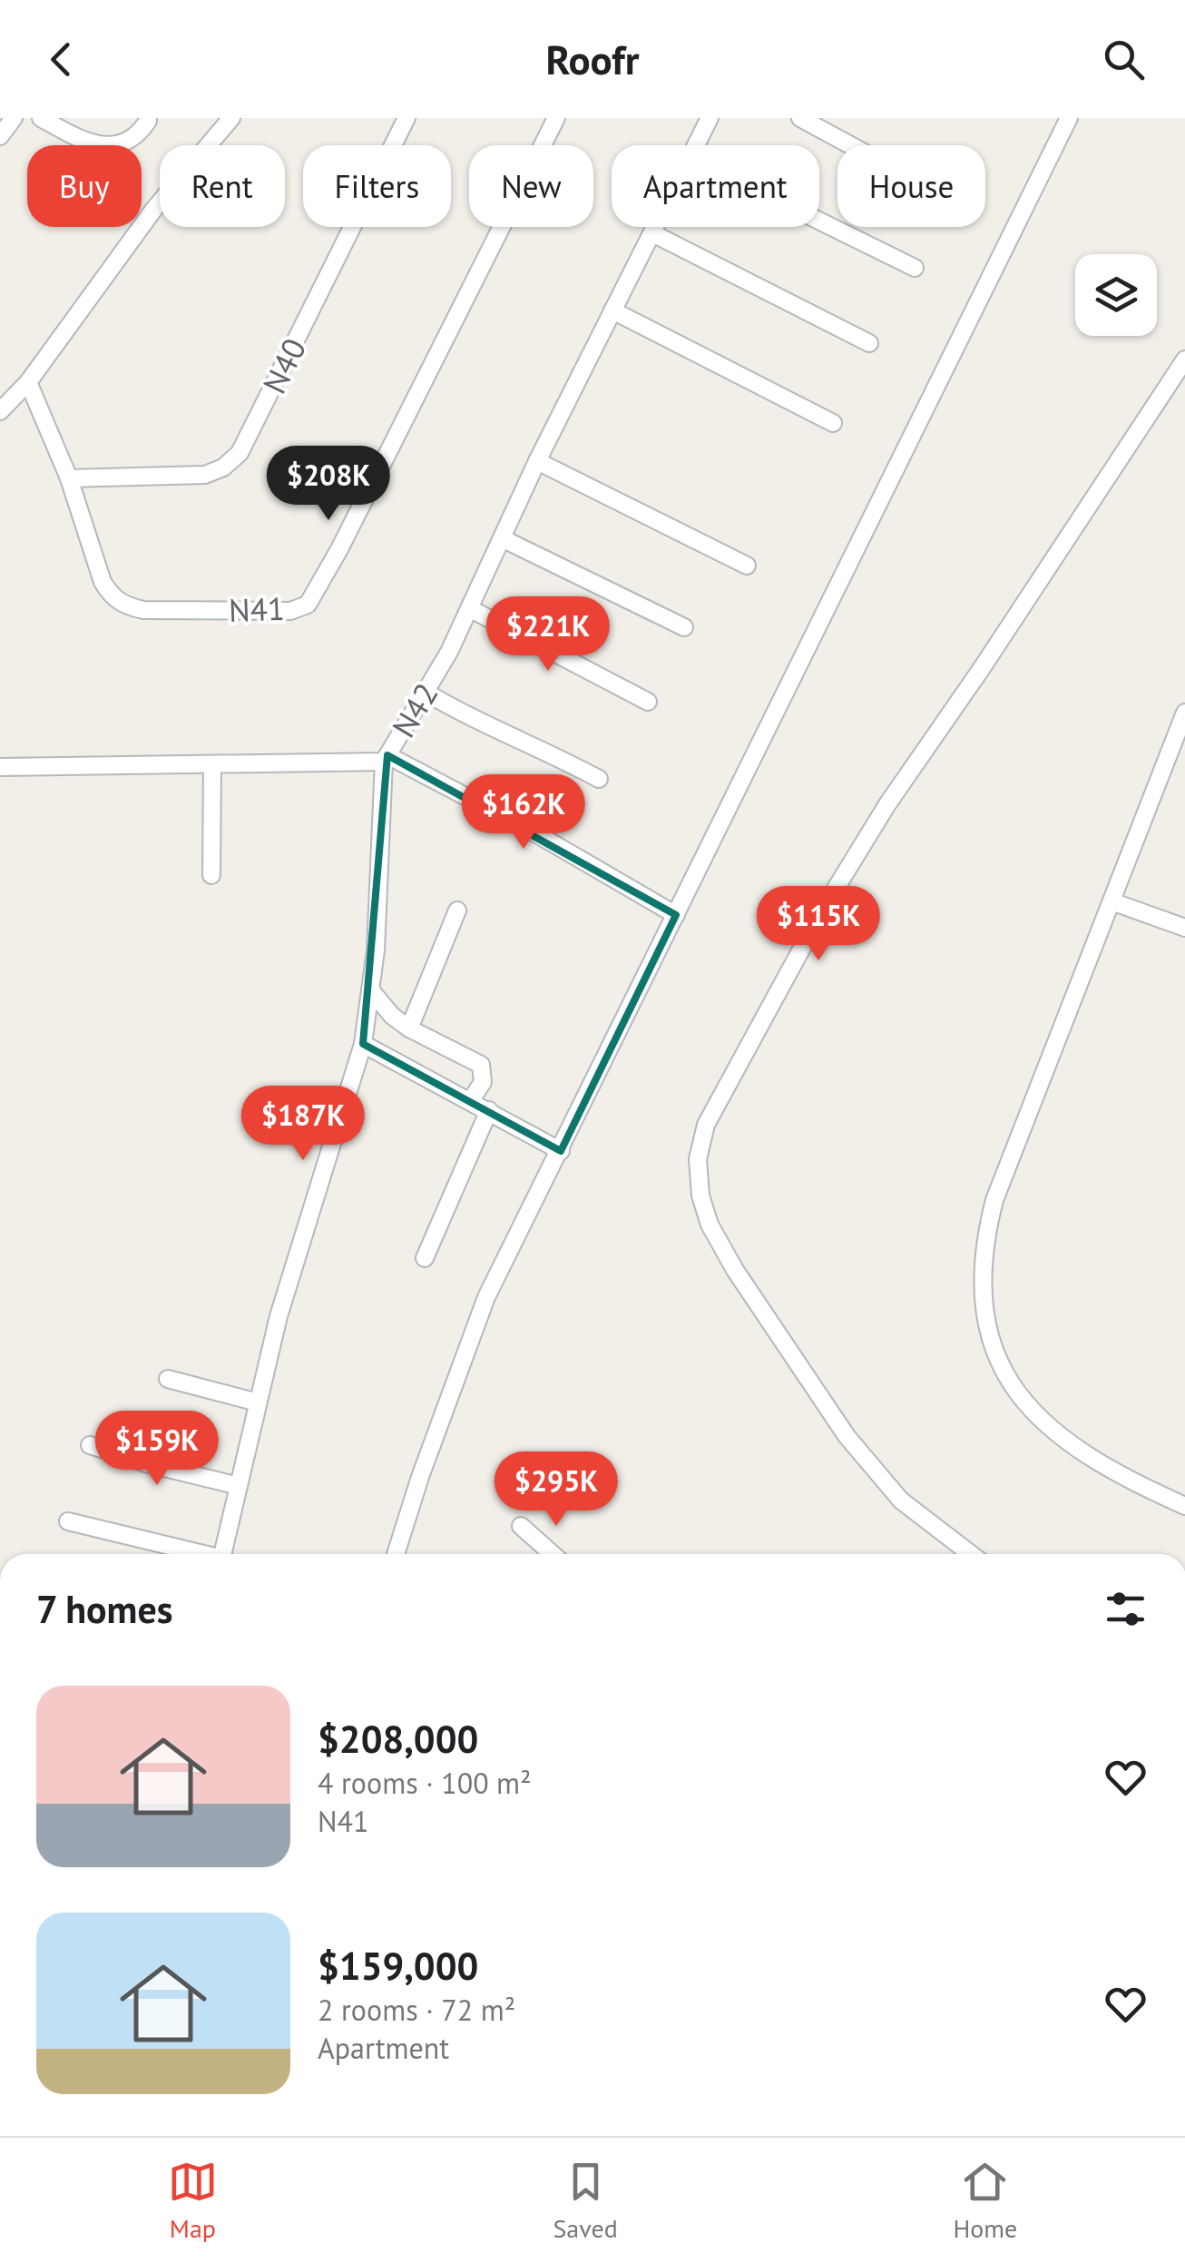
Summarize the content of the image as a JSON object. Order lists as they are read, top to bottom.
{
  "streets": {
    "street": ["N40", "N41", "N42"]
  },
  "crossings": [
    ["N40", "N41"]
  ],
  "page": {
    "header": "Roofr",
    "chip": [
      "Buy",
      "Rent",
      "Filters",
      "New",
      "Apartment",
      "House"
    ],
    "price": [
      "$208K",
      "$221K",
      "$162K",
      "$115K",
      "$187K",
      "$159K",
      "$295K"
    ],
    "heading": "7 homes",
    "list": [
      {
        "name": "$208,000",
        "note": "4 rooms · 100 m² · N41"
      },
      {
        "name": "$159,000",
        "note": "2 rooms · 72 m² · Apartment"
      }
    ],
    "tabs": ["Map", "Saved", "Home"]
  }
}
